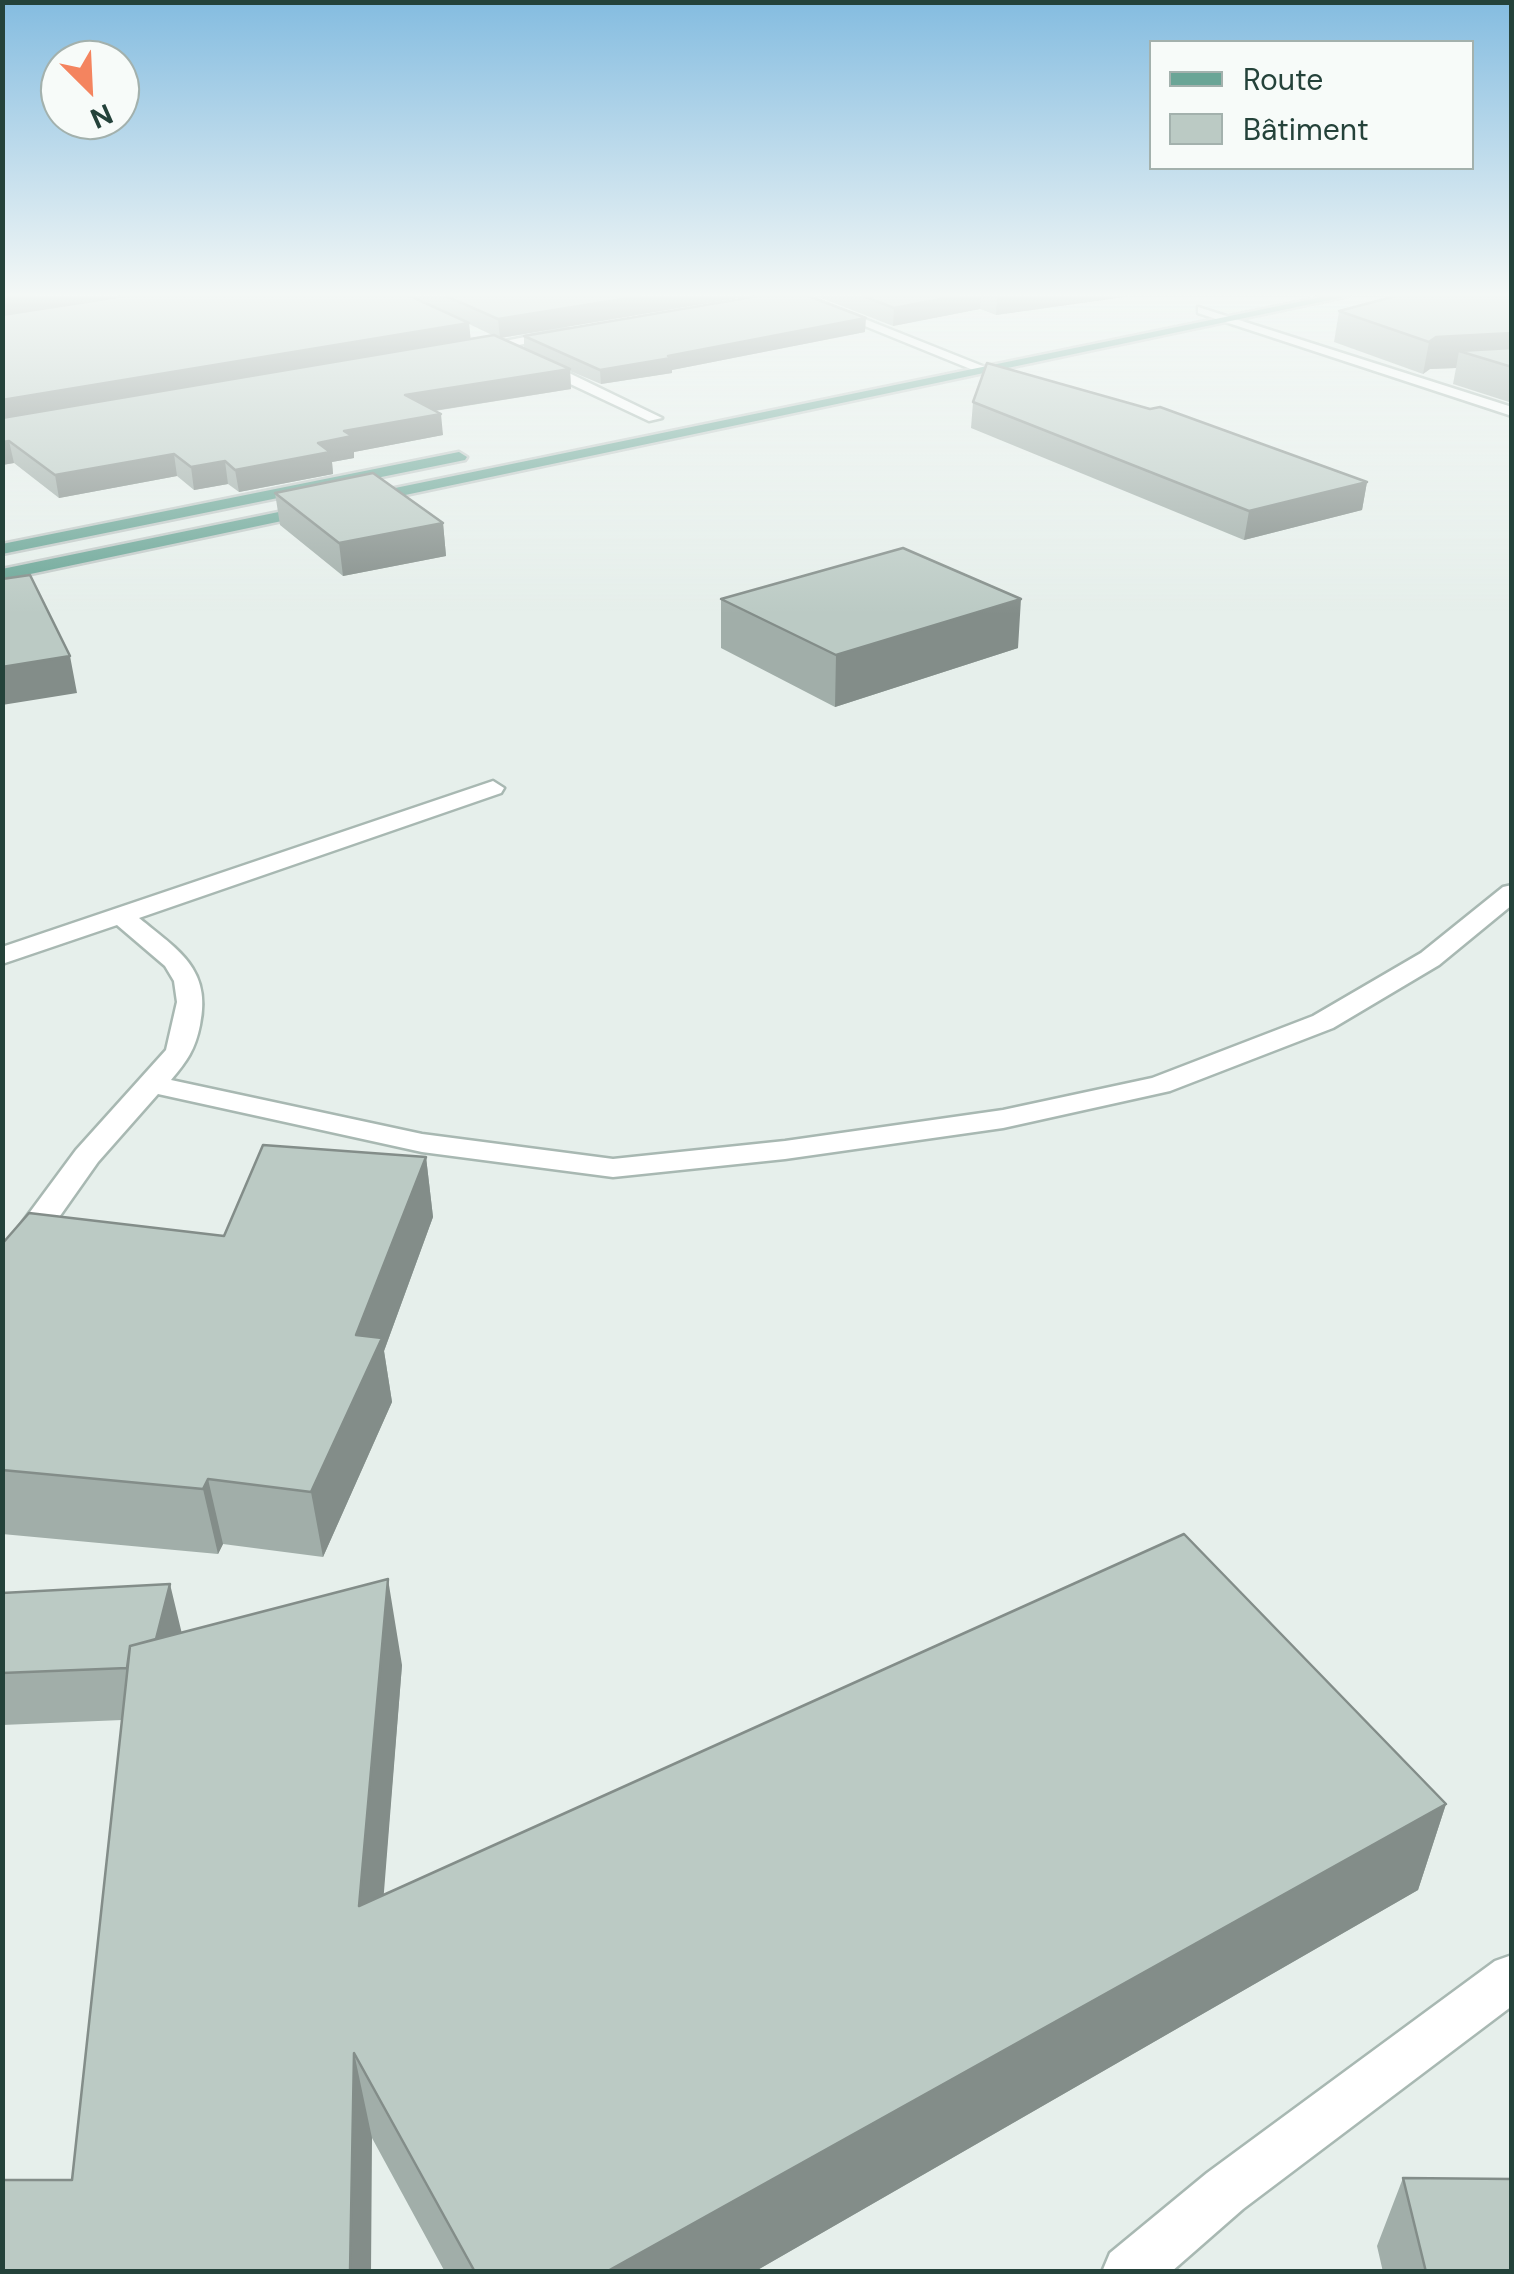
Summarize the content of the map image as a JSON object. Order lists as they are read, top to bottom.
{
  "legend": ["Route", "Bâtiment"],
  "north": "bottom right"
}
